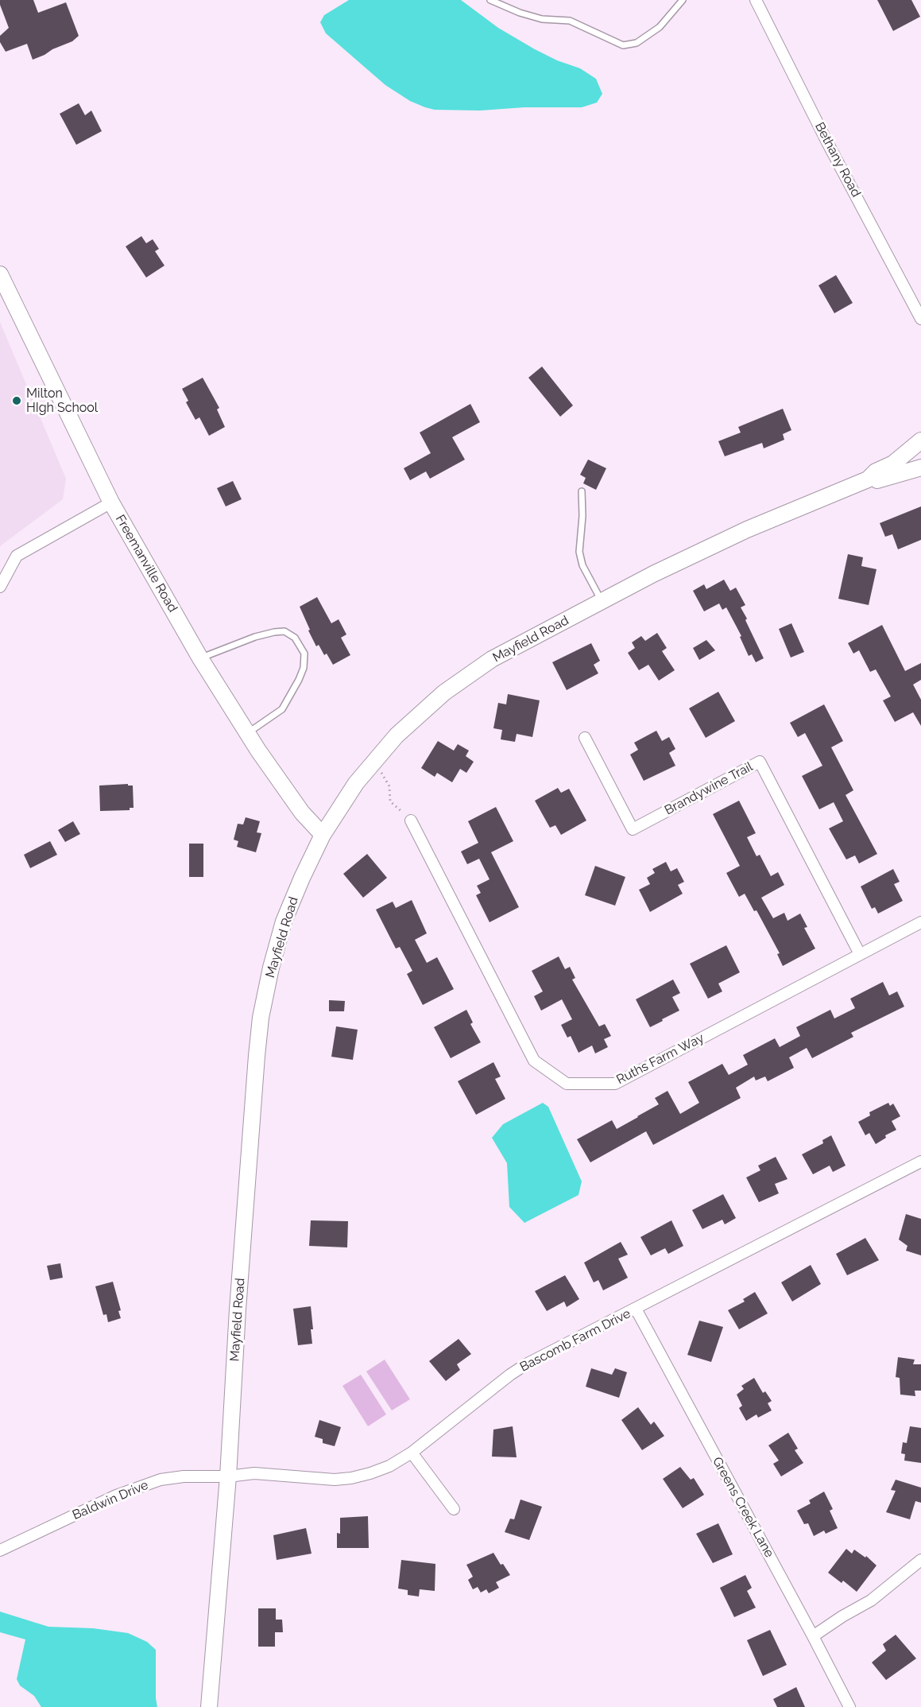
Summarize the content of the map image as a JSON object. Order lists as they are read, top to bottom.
{
  "streets": {
    "street": [
      "Bethany Road",
      "Freemanville Road",
      "Mayfield Road",
      "Brandywine Trail",
      "Ruths Farm Way",
      "Bascomb Farm Drive",
      "Baldwin Drive",
      "Greens Creek Lane"
    ]
  },
  "crossings": [
    ["Freemanville Road", "Mayfield Road"],
    ["Mayfield Road", "Bascomb Farm Drive"],
    ["Mayfield Road", "Baldwin Drive"],
    ["Brandywine Trail", "Ruths Farm Way"],
    ["Bascomb Farm Drive", "Baldwin Drive"],
    ["Bascomb Farm Drive", "Greens Creek Lane"]
  ],
  "places": ["Milton HIgh School"]
}
